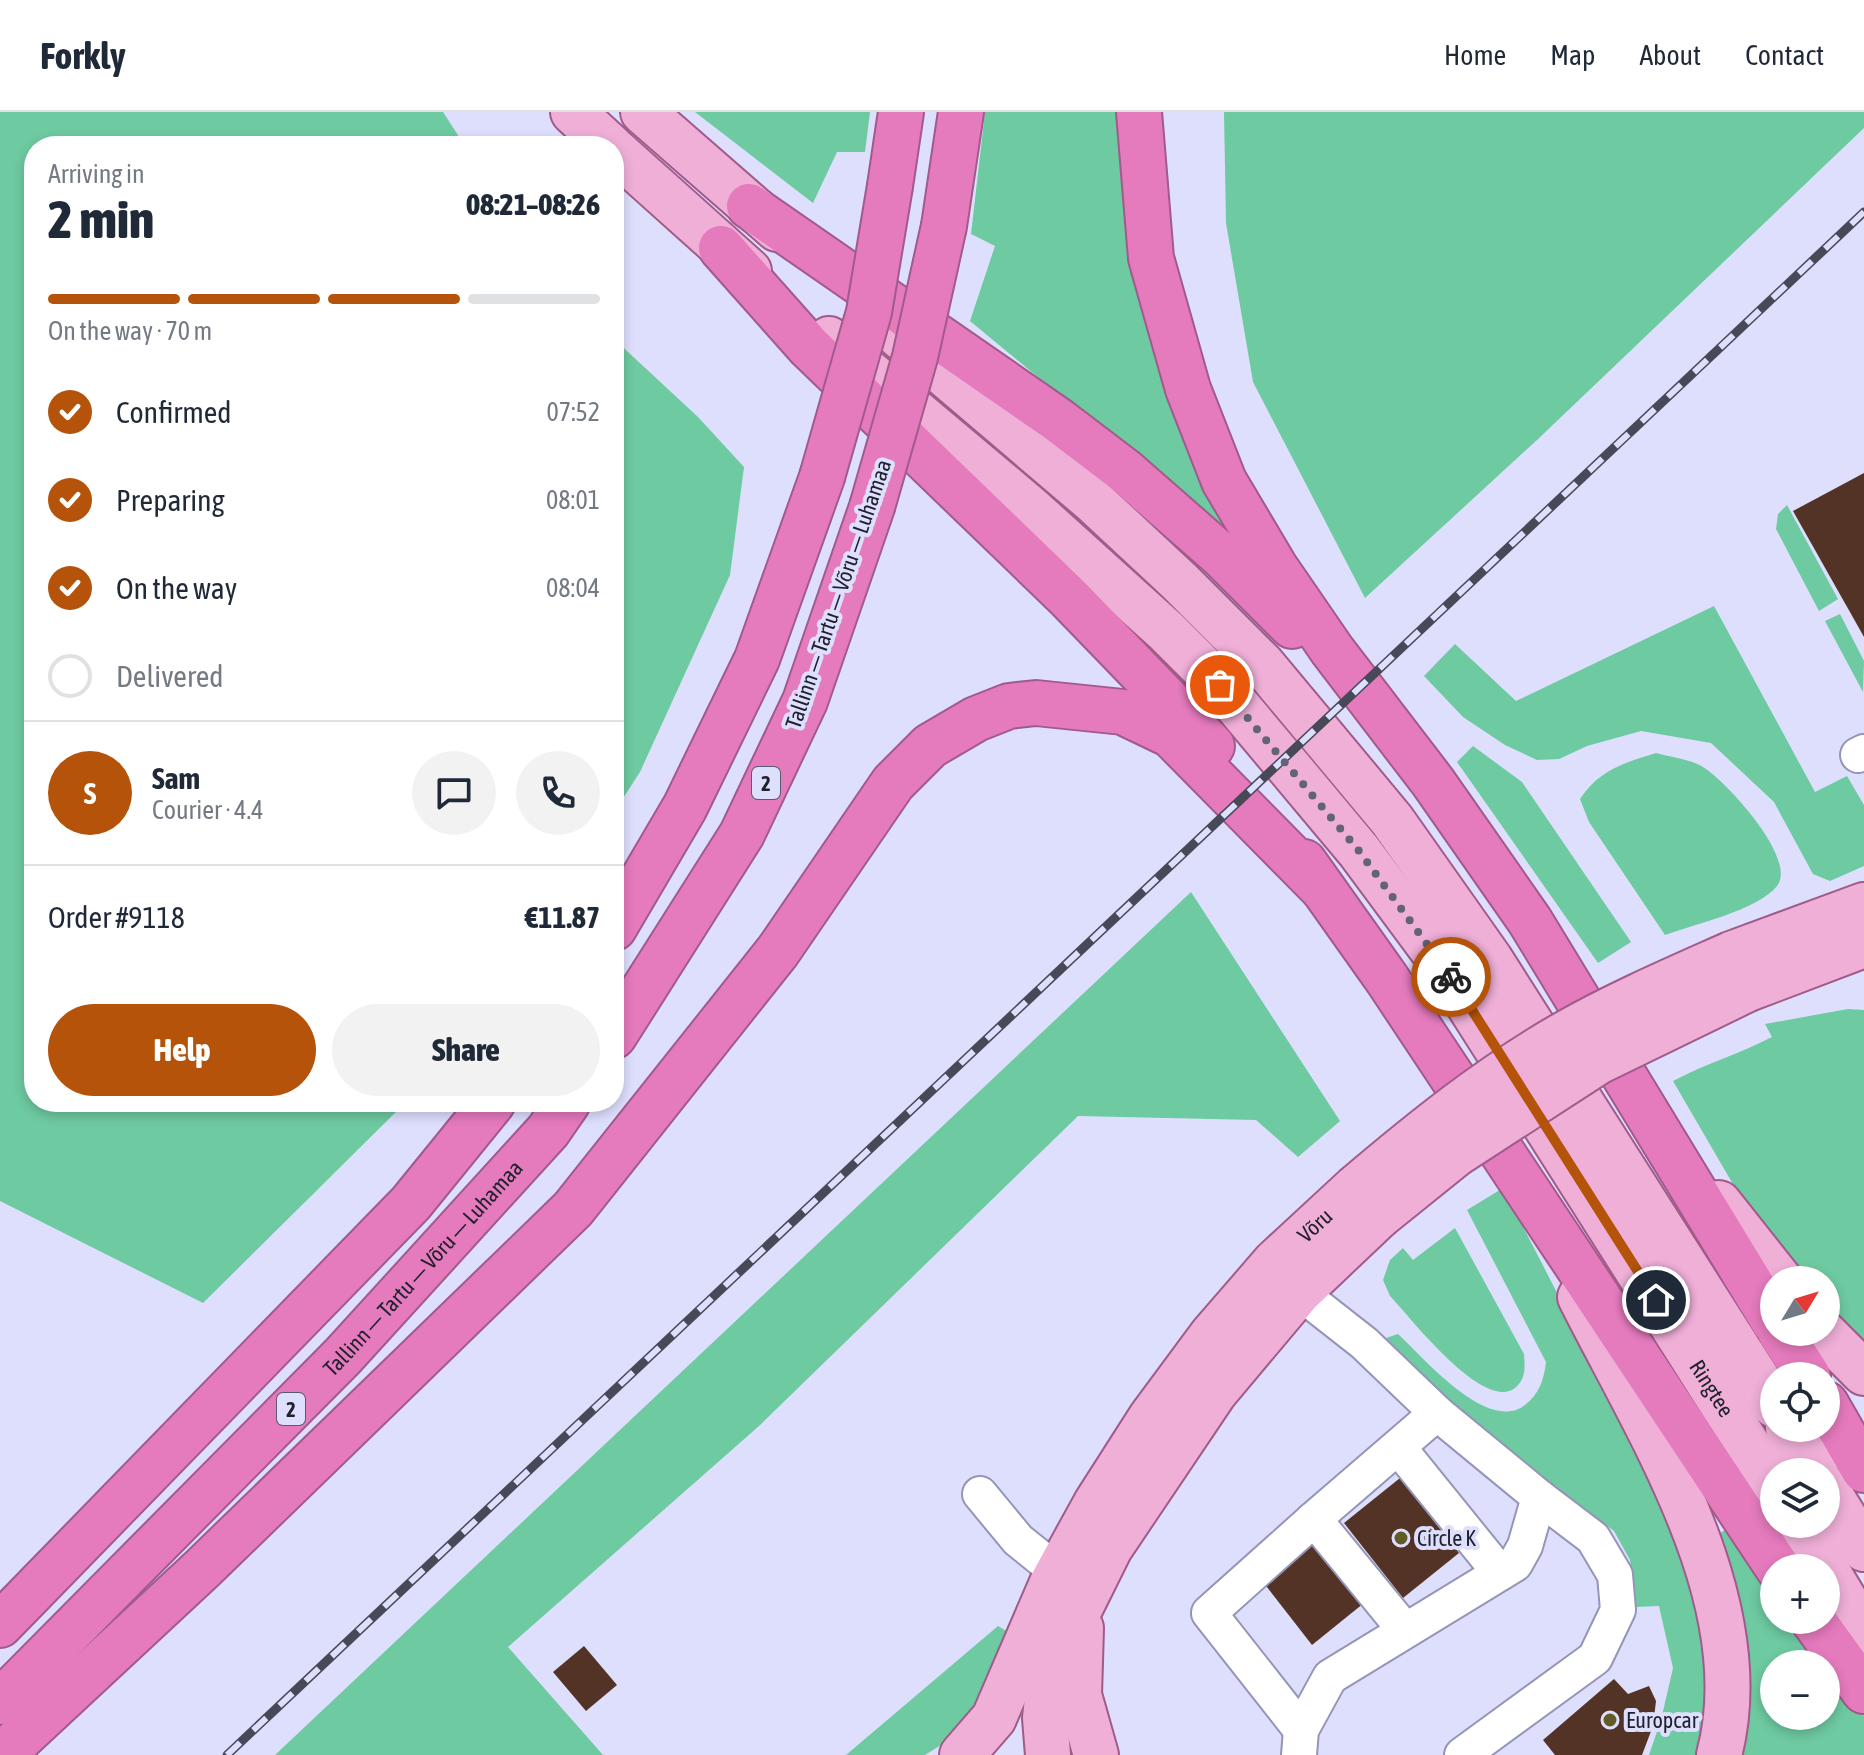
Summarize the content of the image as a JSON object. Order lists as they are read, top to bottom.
{
  "streets": {
    "highway": ["Tallinn — Tartu — Võru — Luhamaa", "2"],
    "main road": ["Võru", "Ringtee"]
  },
  "places": ["Circle K", "Europcar"],
  "north": "top right",
  "page": {
    "header": "Forkly",
    "nav": [
      "Home",
      "Map",
      "About",
      "Contact"
    ],
    "heading": ["2 min", "Arriving in", "08:21–08:26"],
    "panel": [
      "Sam",
      "Courier · 4.4",
      "Order #9118",
      "€11.87"
    ],
    "bar": "On the way · 70 m",
    "list": [
      ["Confirmed", "07:52"],
      ["Preparing", "08:01"],
      ["On the way", "08:04"],
      "Delivered"
    ],
    "round": "S",
    "buttons": ["Help", "Share"],
    "map_buttons": ["+", "−"]
  }
}
